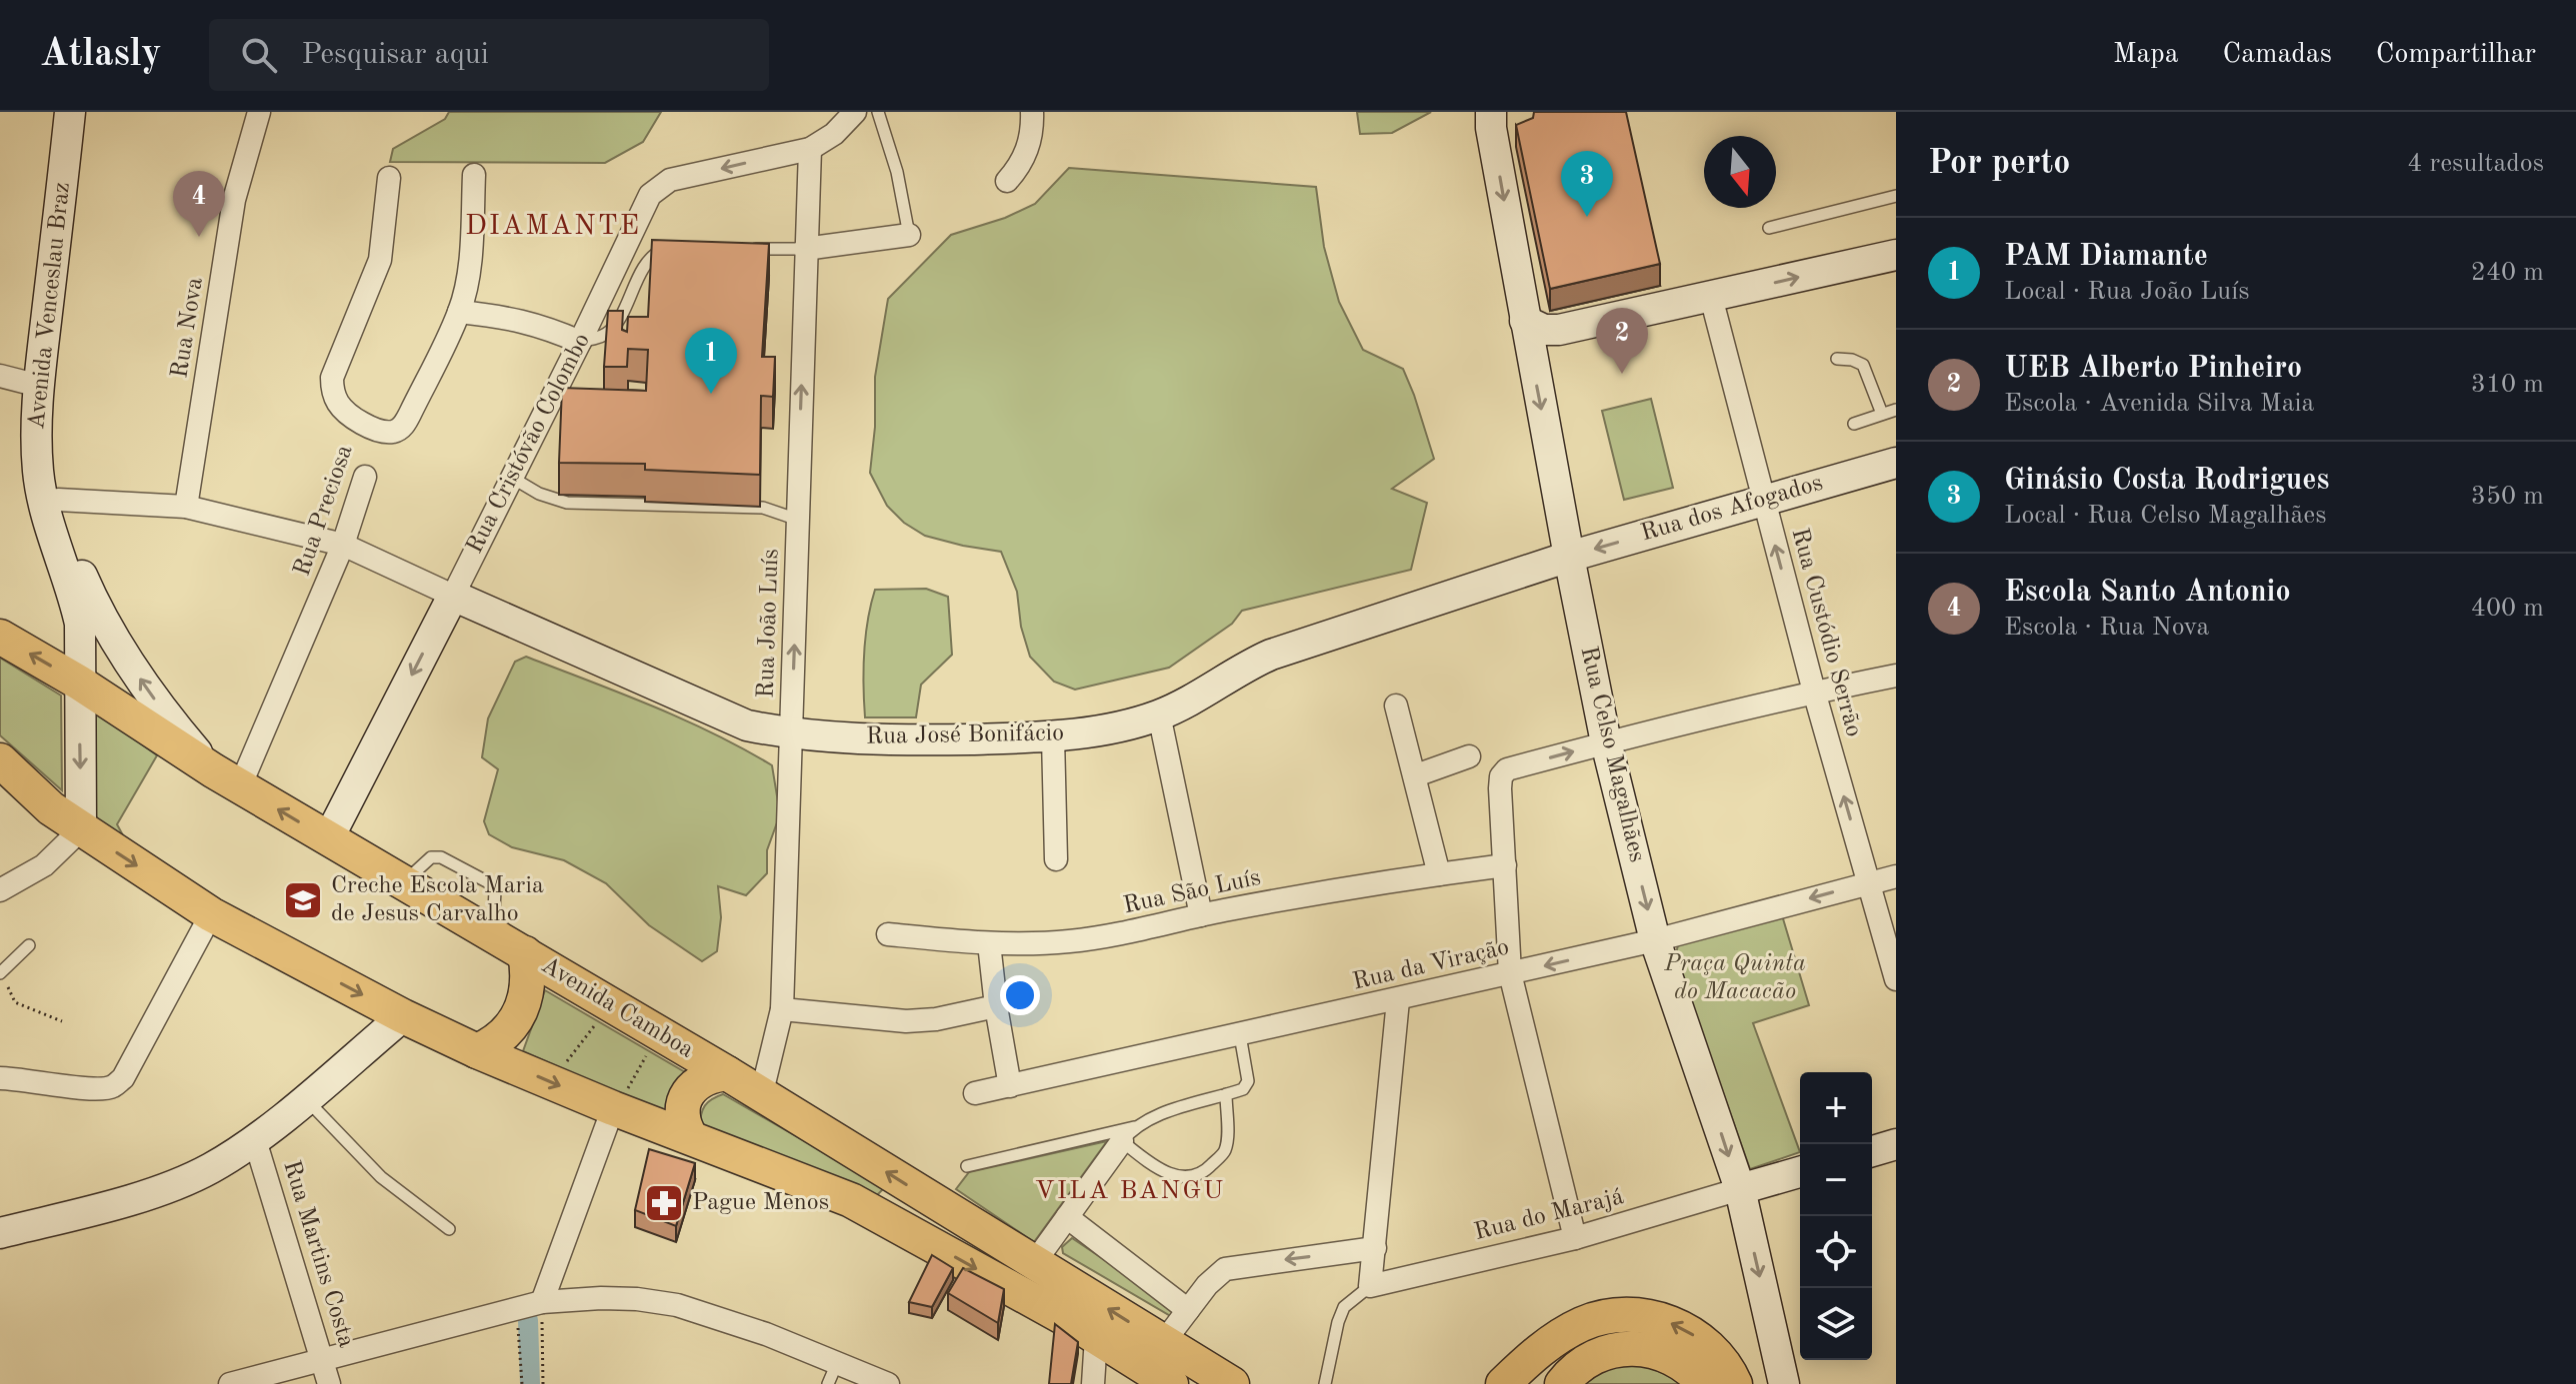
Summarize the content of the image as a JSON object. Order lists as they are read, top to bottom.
{
  "streets": {
    "main road": [
      "Avenida Venceslau Braz",
      "Rua Cristóvão Colombo",
      "Rua dos Afogados",
      "Rua José Bonifácio",
      "Rua Celso Magalhães",
      "Avenida Camboa"
    ],
    "street": [
      "Rua Nova",
      "Rua Preciosa",
      "Rua João Luís",
      "Rua Custódio Serrão",
      "Rua São Luís",
      "Rua da Viração",
      "Rua do Marajá",
      "Rua Martins Costa"
    ]
  },
  "crossings": [
    ["Avenida Venceslau Braz", "Rua Preciosa"],
    ["Avenida Venceslau Braz", "Avenida Camboa"],
    ["Rua Cristóvão Colombo", "Rua João Luís"],
    ["Rua Cristóvão Colombo", "Rua José Bonifácio"],
    ["Rua Cristóvão Colombo", "Avenida Camboa"],
    ["Rua dos Afogados", "Rua Custódio Serrão"],
    ["Rua dos Afogados", "Rua José Bonifácio"],
    ["Rua dos Afogados", "Rua Celso Magalhães"],
    ["Rua Preciosa", "Avenida Camboa"],
    ["Rua João Luís", "Rua José Bonifácio"],
    ["Rua João Luís", "Avenida Camboa"],
    ["Rua Custódio Serrão", "Rua da Viração"],
    ["Rua José Bonifácio", "Rua Celso Magalhães"],
    ["Rua Celso Magalhães", "Rua da Viração"],
    ["Rua Celso Magalhães", "Rua do Marajá"]
  ],
  "one_way": [
    "Rua Cristóvão Colombo",
    "Rua João Luís",
    "Rua Custódio Serrão",
    "Rua Celso Magalhães",
    "Rua da Viração"
  ],
  "districts": ["DIAMANTE", "VILA BANGU"],
  "parks": ["Praça Quinta do Macacão"],
  "places": {
    "school or university": ["Creche Escola Maria de Jesus Carvalho"],
    "pharmacy": ["Pague Menos"]
  },
  "north": "bottom",
  "page": {
    "header": "Atlasly",
    "search": "Pesquisar aqui",
    "nav": ["Mapa", "Camadas", "Compartilhar"],
    "heading": ["Por perto", "4 resultados"],
    "pins": [
      "3",
      "4",
      "2",
      "1"
    ],
    "list": [
      {
        "mark": "1",
        "name": "PAM Diamante",
        "note": "Local · Rua João Luís",
        "value": "240 m"
      },
      {
        "mark": "2",
        "name": "UEB Alberto Pinheiro",
        "note": "Escola · Avenida Silva Maia",
        "value": "310 m"
      },
      {
        "mark": "3",
        "name": "Ginásio Costa Rodrigues",
        "note": "Local · Rua Celso Magalhães",
        "value": "350 m"
      },
      {
        "mark": "4",
        "name": "Escola Santo Antonio",
        "note": "Escola · Rua Nova",
        "value": "400 m"
      }
    ],
    "map_buttons": ["+", "−"]
  }
}
